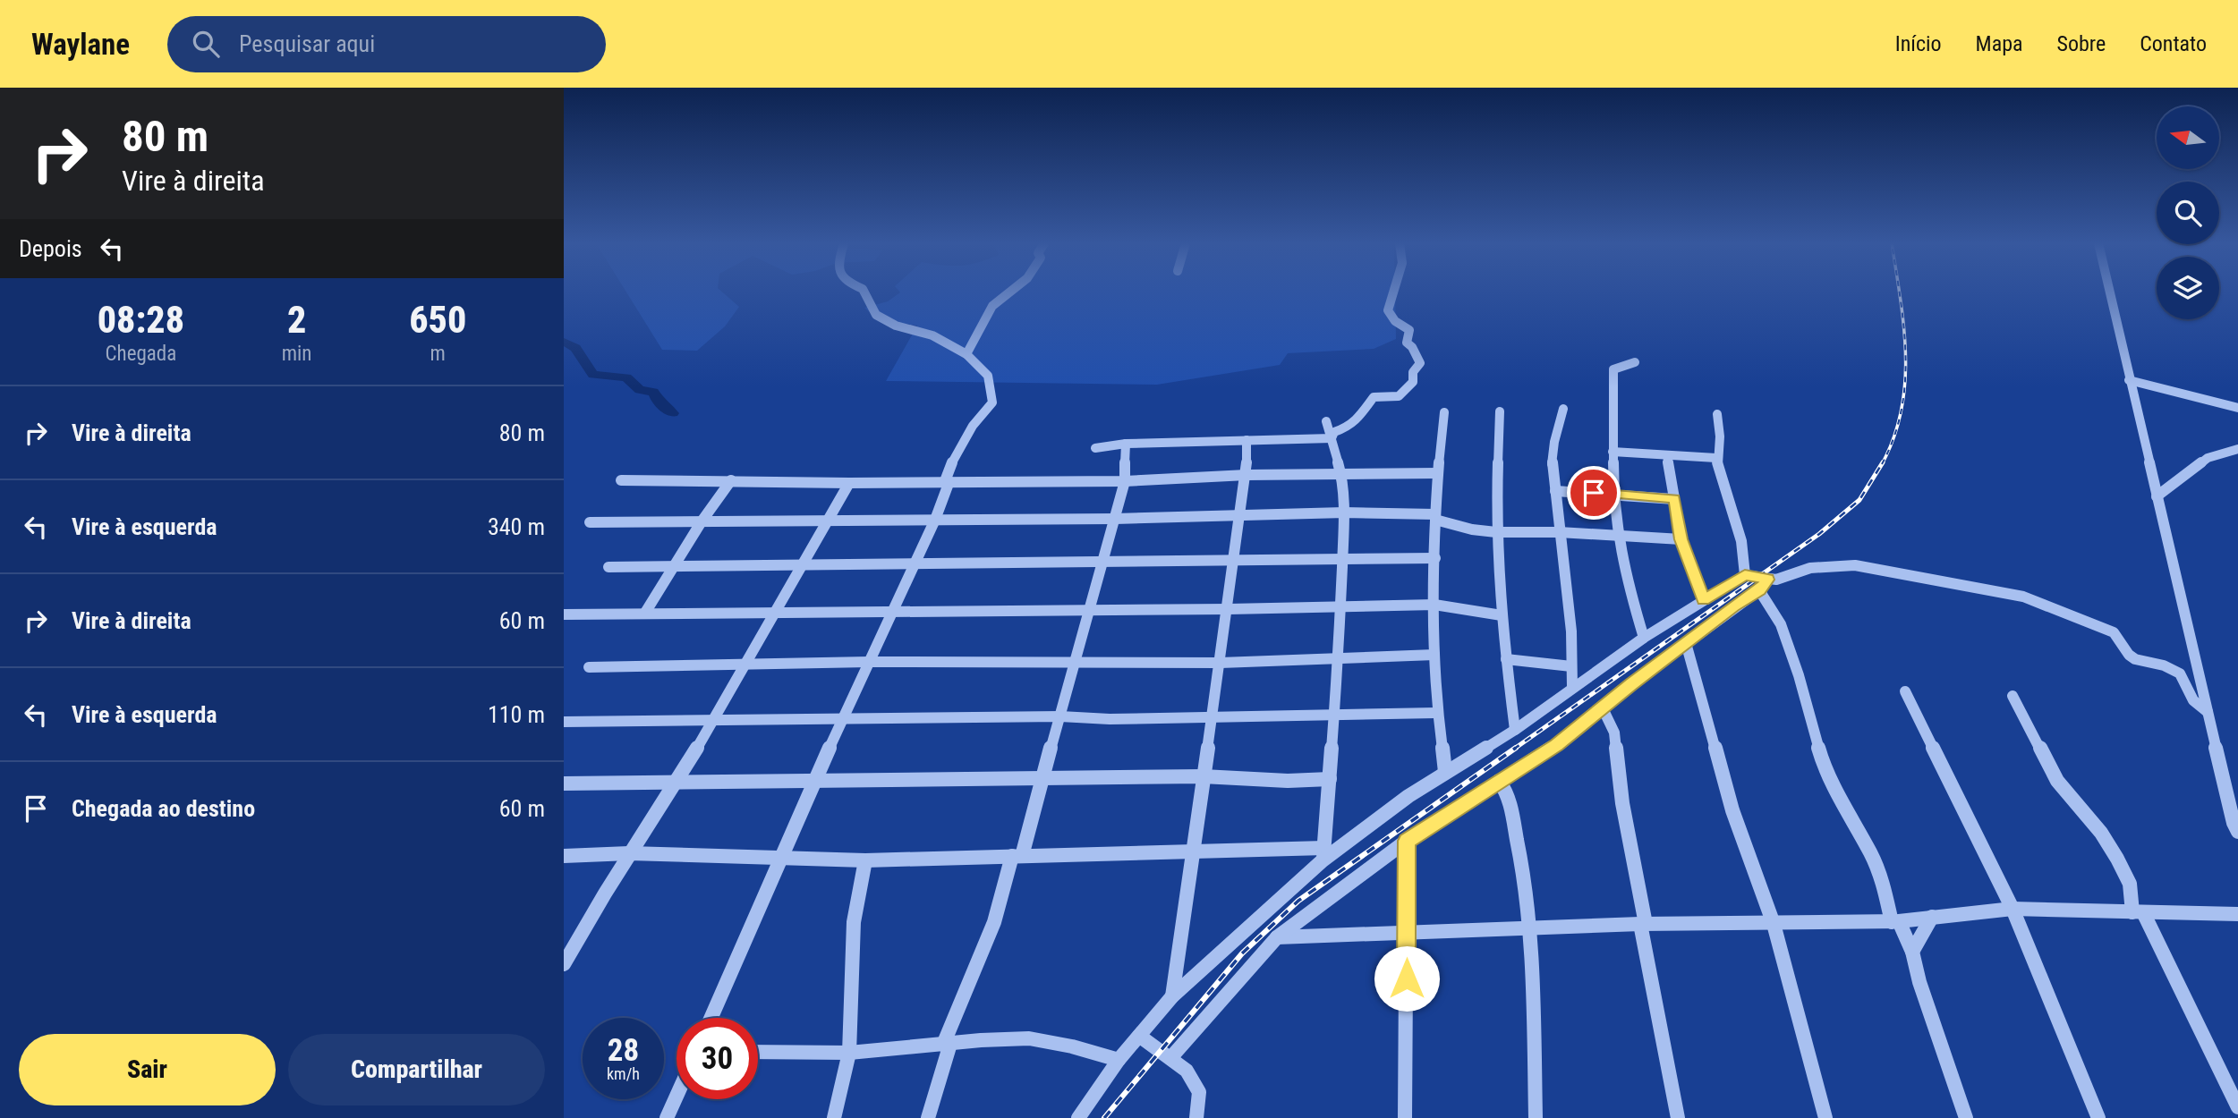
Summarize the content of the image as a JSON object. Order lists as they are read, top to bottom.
{
  "north": "left",
  "page": {
    "header": "Waylane",
    "search": "Pesquisar aqui",
    "nav": [
      "Início",
      "Mapa",
      "Sobre",
      "Contato"
    ],
    "turn": ["80 m", "Vire à direita"],
    "then": "Depois",
    "eta": [
      "08:28",
      "Chegada",
      "2",
      "min",
      "650",
      "m"
    ],
    "list": [
      {
        "name": "Vire à direita",
        "value": "80 m"
      },
      {
        "name": "Vire à esquerda",
        "value": "340 m"
      },
      {
        "name": "Vire à direita",
        "value": "60 m"
      },
      {
        "name": "Vire à esquerda",
        "value": "110 m"
      },
      {
        "name": "Chegada ao destino",
        "value": "60 m"
      }
    ],
    "speed": "28 km/h",
    "limit": "30",
    "buttons": ["Sair", "Compartilhar"]
  }
}
